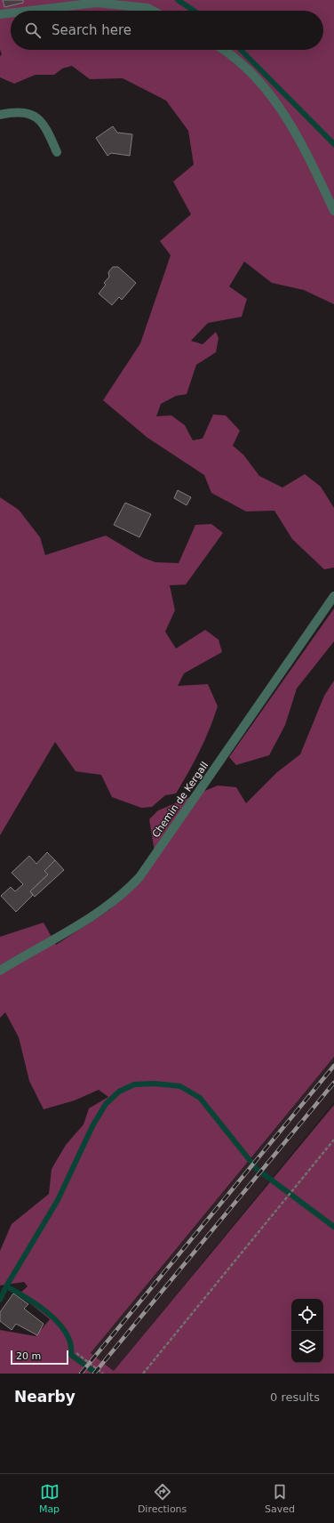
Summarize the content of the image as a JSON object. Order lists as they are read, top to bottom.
{
  "streets": {
    "street": ["Chemin de Kergall"]
  },
  "scale_bar": "20 m",
  "page": {
    "search": "Search here",
    "scale": "20 m",
    "heading": ["Nearby", "0 results"],
    "nav": ["Map", "Directions", "Saved"]
  }
}
